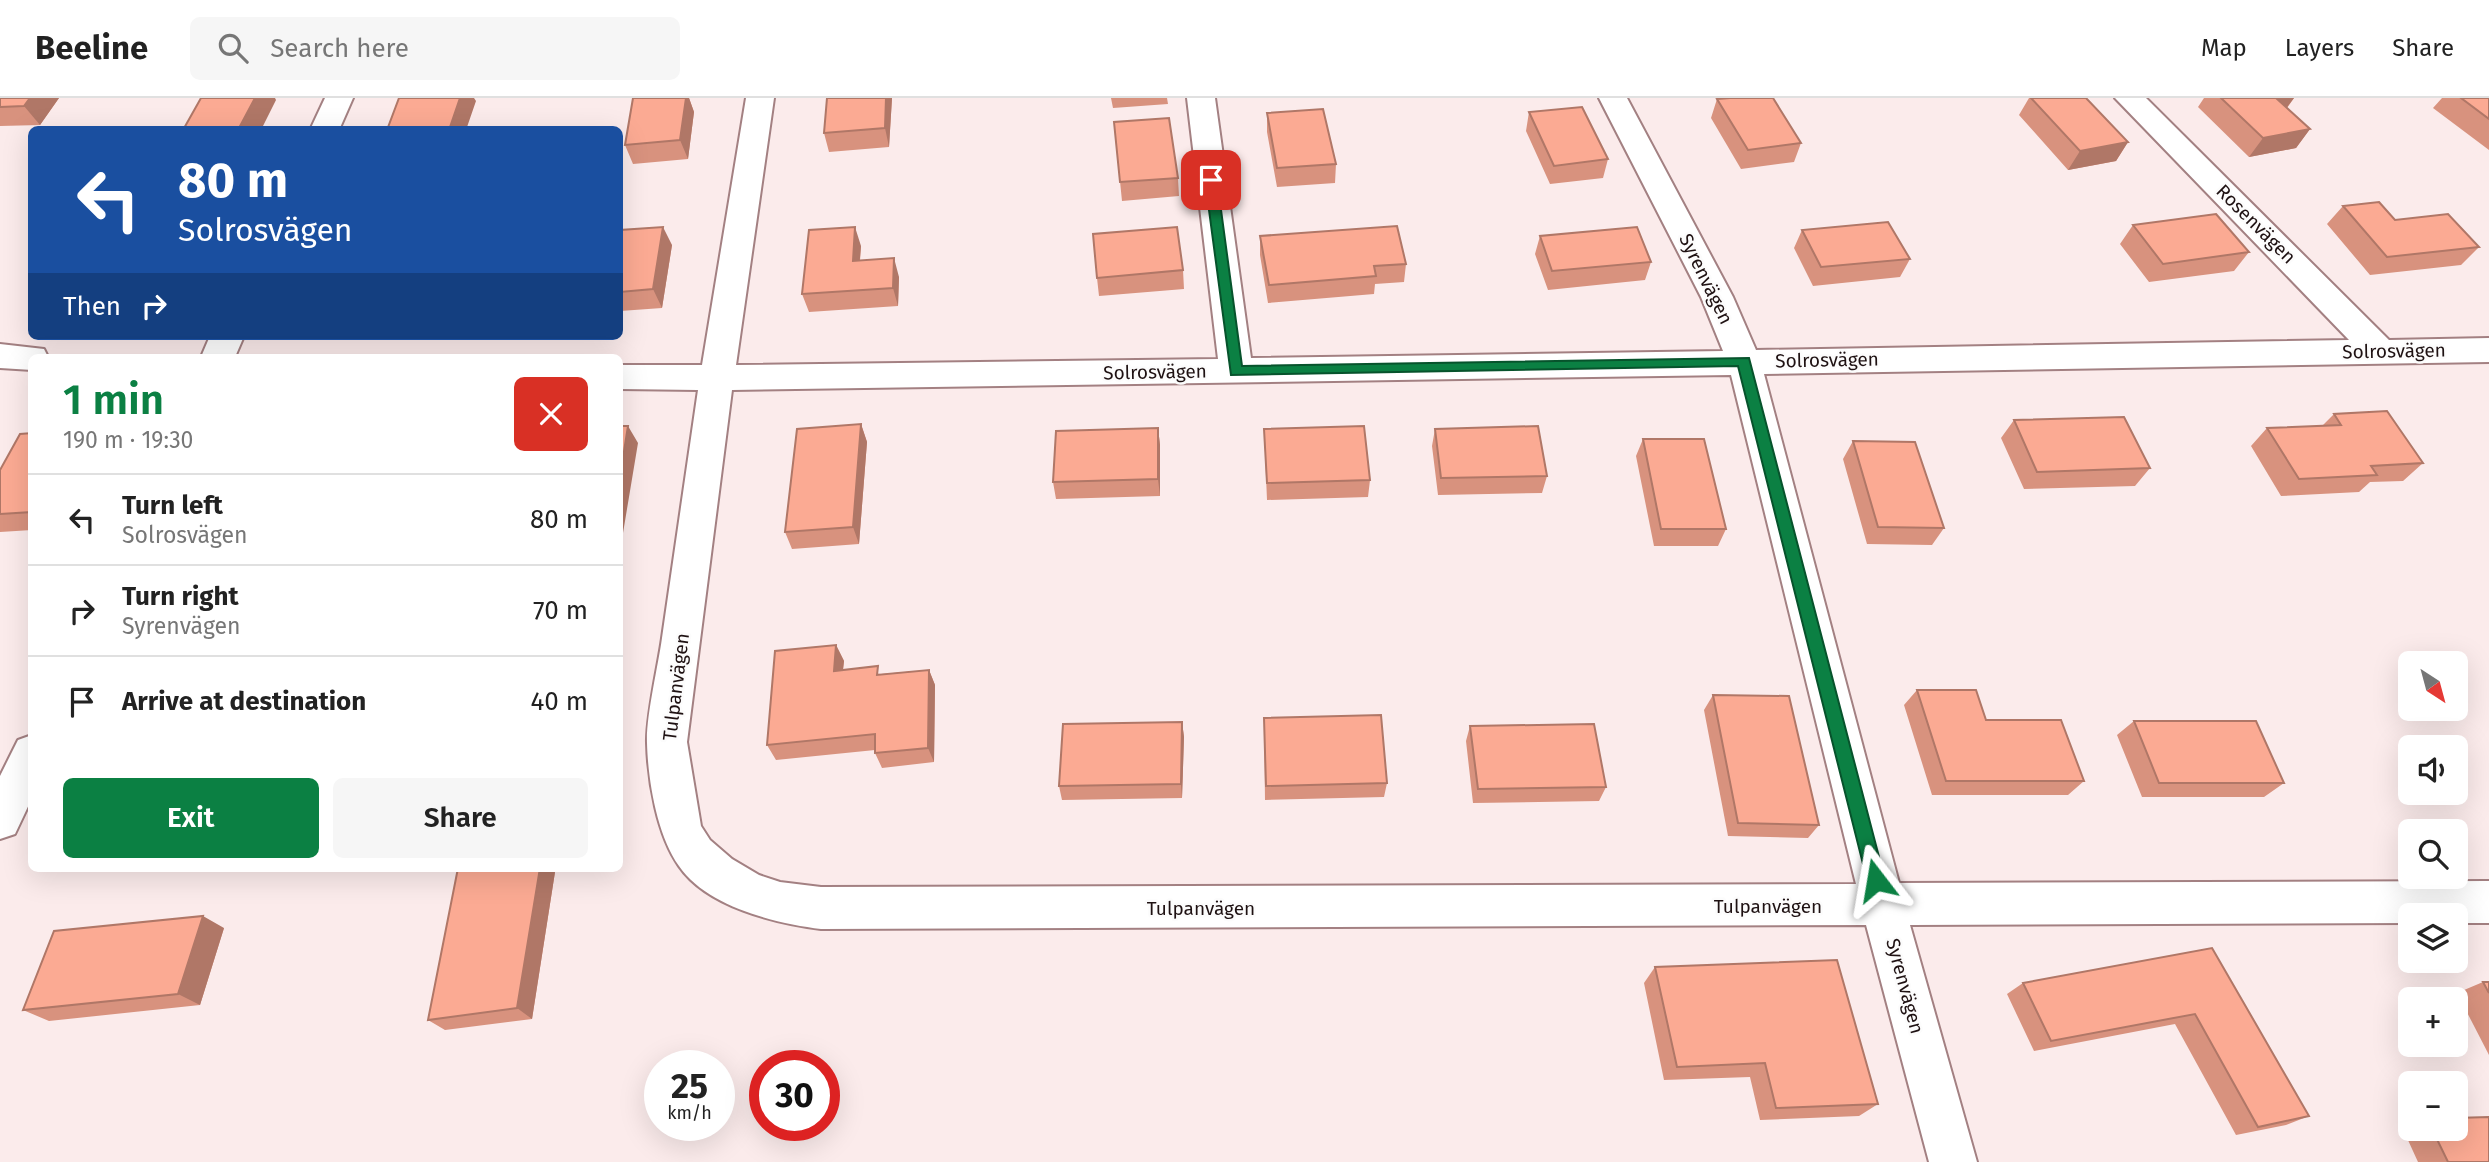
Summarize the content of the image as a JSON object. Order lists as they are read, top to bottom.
{
  "streets": {
    "street": [
      "Rosenvägen",
      "Syrenvägen",
      "Solrosvägen",
      "Tulpanvägen"
    ]
  },
  "crossings": [
    ["Rosenvägen", "Solrosvägen"],
    ["Syrenvägen", "Solrosvägen"],
    ["Syrenvägen", "Tulpanvägen"],
    ["Solrosvägen", "Tulpanvägen"]
  ],
  "north": "bottom right",
  "page": {
    "header": "Beeline",
    "search": "Search here",
    "nav": ["Map", "Layers", "Share"],
    "turn": ["80 m", "Solrosvägen"],
    "then": "Then",
    "heading": ["1 min", "190 m · 19:30"],
    "list": [
      {
        "name": "Turn left",
        "note": "Solrosvägen",
        "value": "80 m"
      },
      {
        "name": "Turn right",
        "note": "Syrenvägen",
        "value": "70 m"
      },
      {
        "name": "Arrive at destination",
        "value": "40 m"
      }
    ],
    "map_buttons": ["+", "−"],
    "buttons": ["Exit", "Share"],
    "speed": "25 km/h",
    "limit": "30"
  }
}
